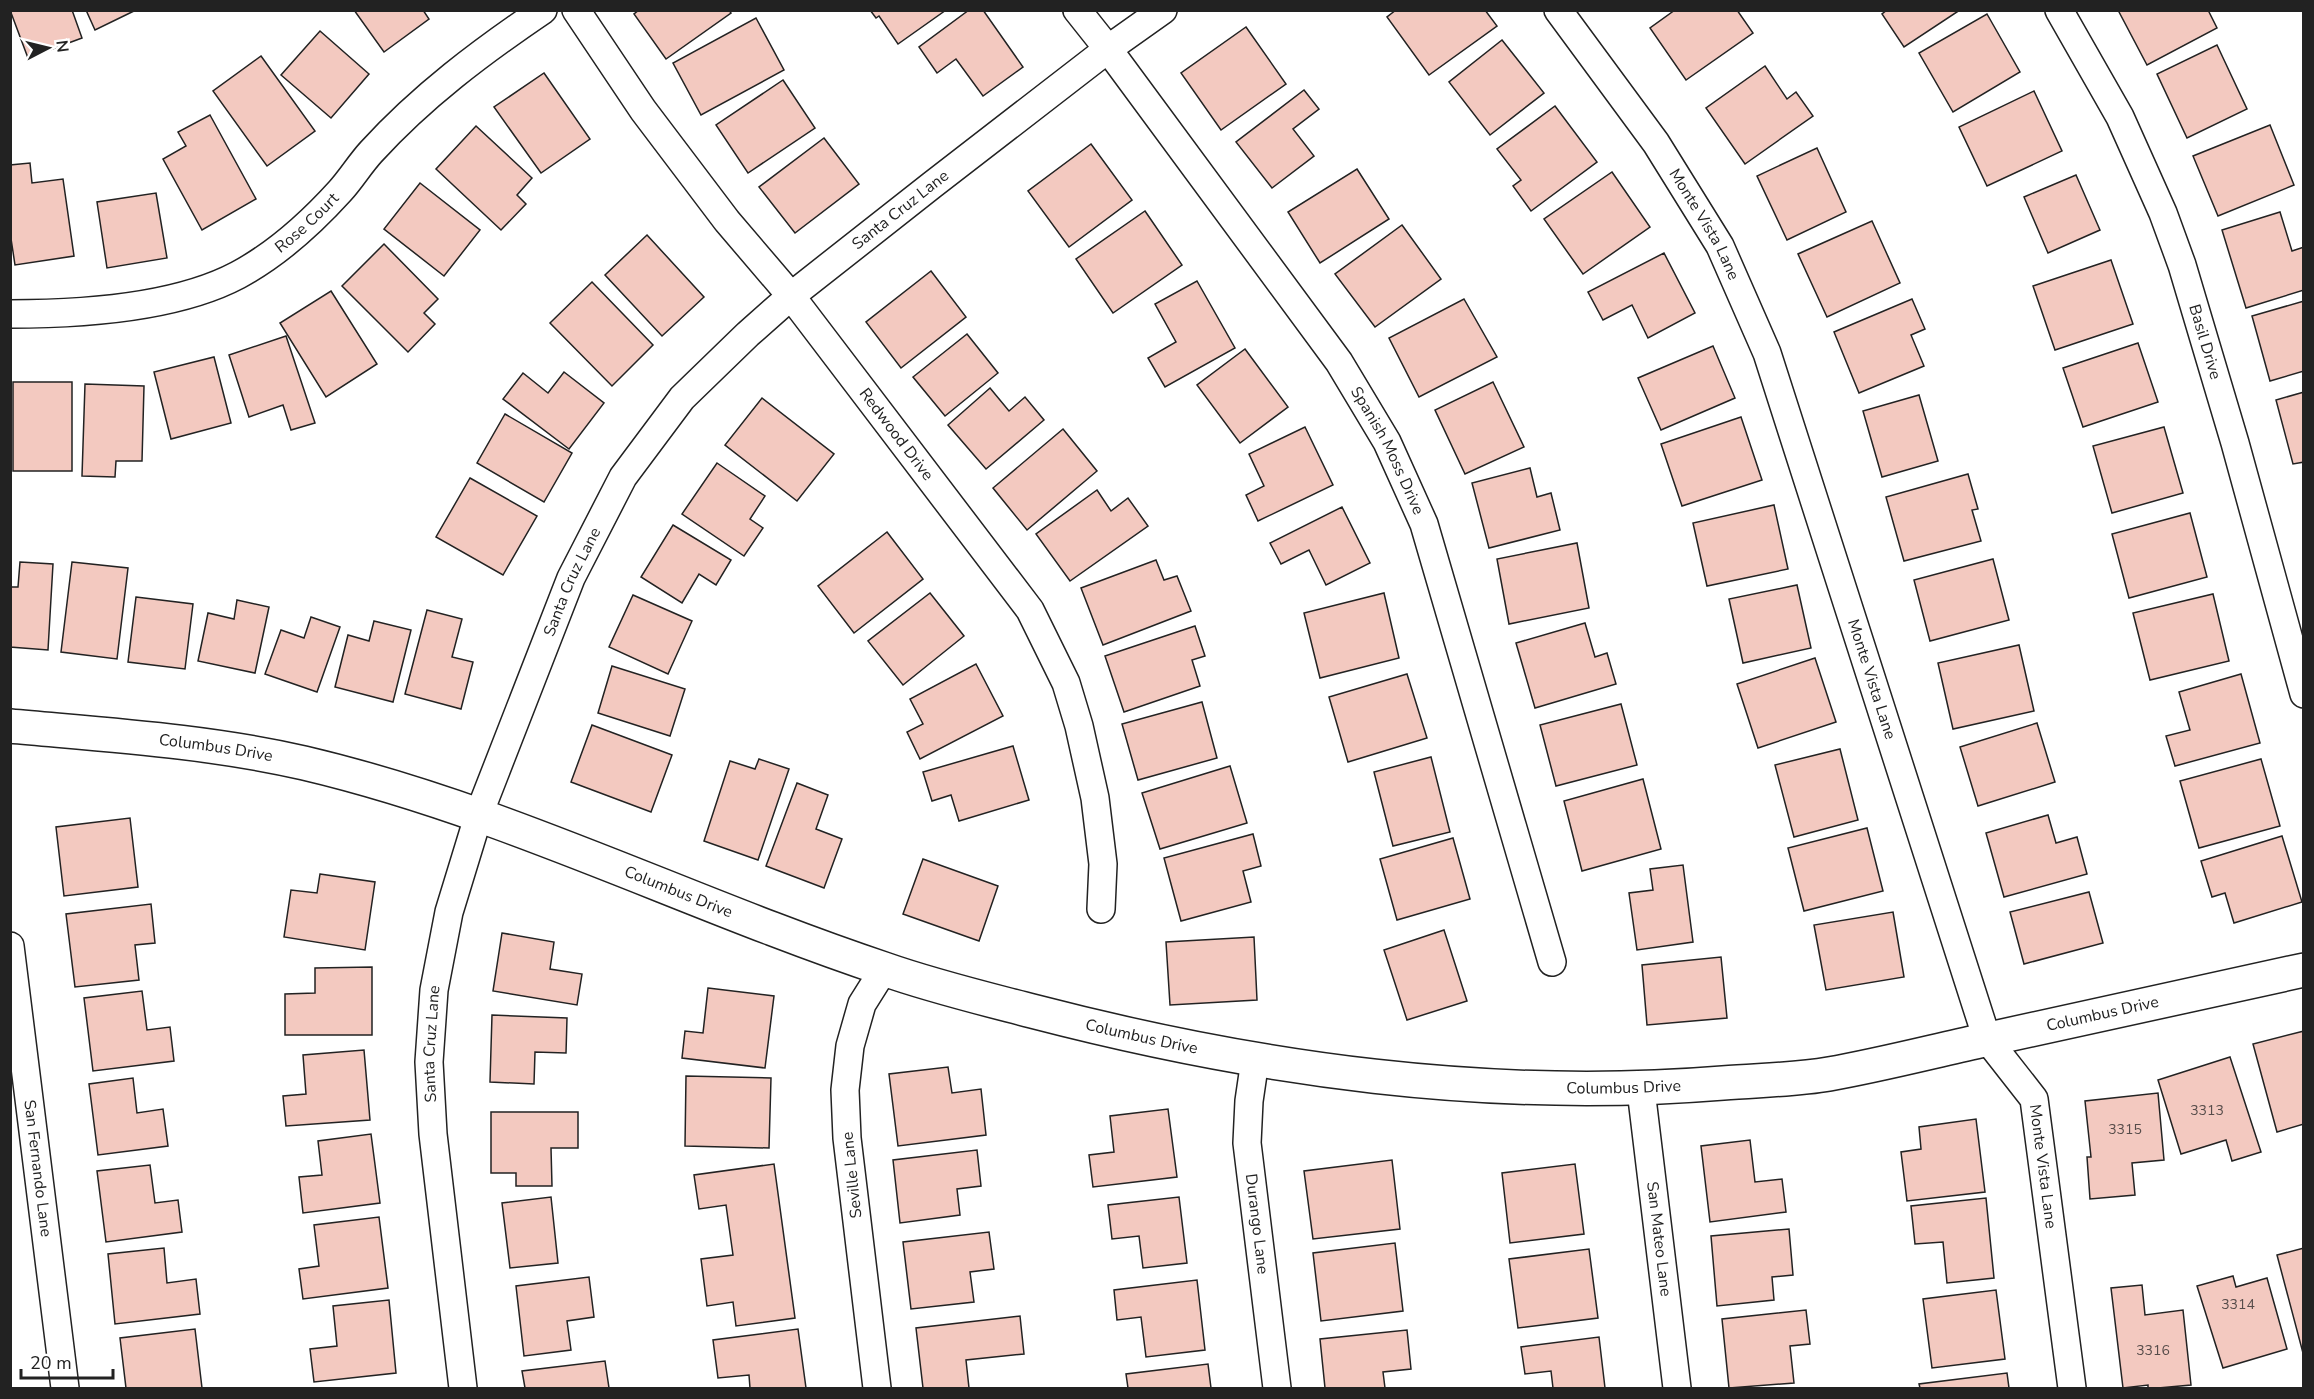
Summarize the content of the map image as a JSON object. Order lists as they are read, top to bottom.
{
  "streets": {
    "street": [
      "Santa Cruz Lane",
      "Rose Court",
      "Monte Vista Lane",
      "Basil Drive",
      "Redwood Drive",
      "Spanish Moss Drive",
      "Columbus Drive",
      "San Fernando Lane",
      "Seville Lane",
      "Durango Lane",
      "San Mateo Lane"
    ]
  },
  "crossings": [
    ["Santa Cruz Lane", "Redwood Drive"],
    ["Santa Cruz Lane", "Spanish Moss Drive"],
    ["Santa Cruz Lane", "Columbus Drive"],
    ["Monte Vista Lane", "Columbus Drive"],
    ["Columbus Drive", "Seville Lane"],
    ["Columbus Drive", "Durango Lane"],
    ["Columbus Drive", "San Mateo Lane"]
  ],
  "house_numbers": [
    "3313",
    "3315",
    "3314",
    "3316"
  ],
  "scale_bar": "20 m",
  "north": "right"
}
